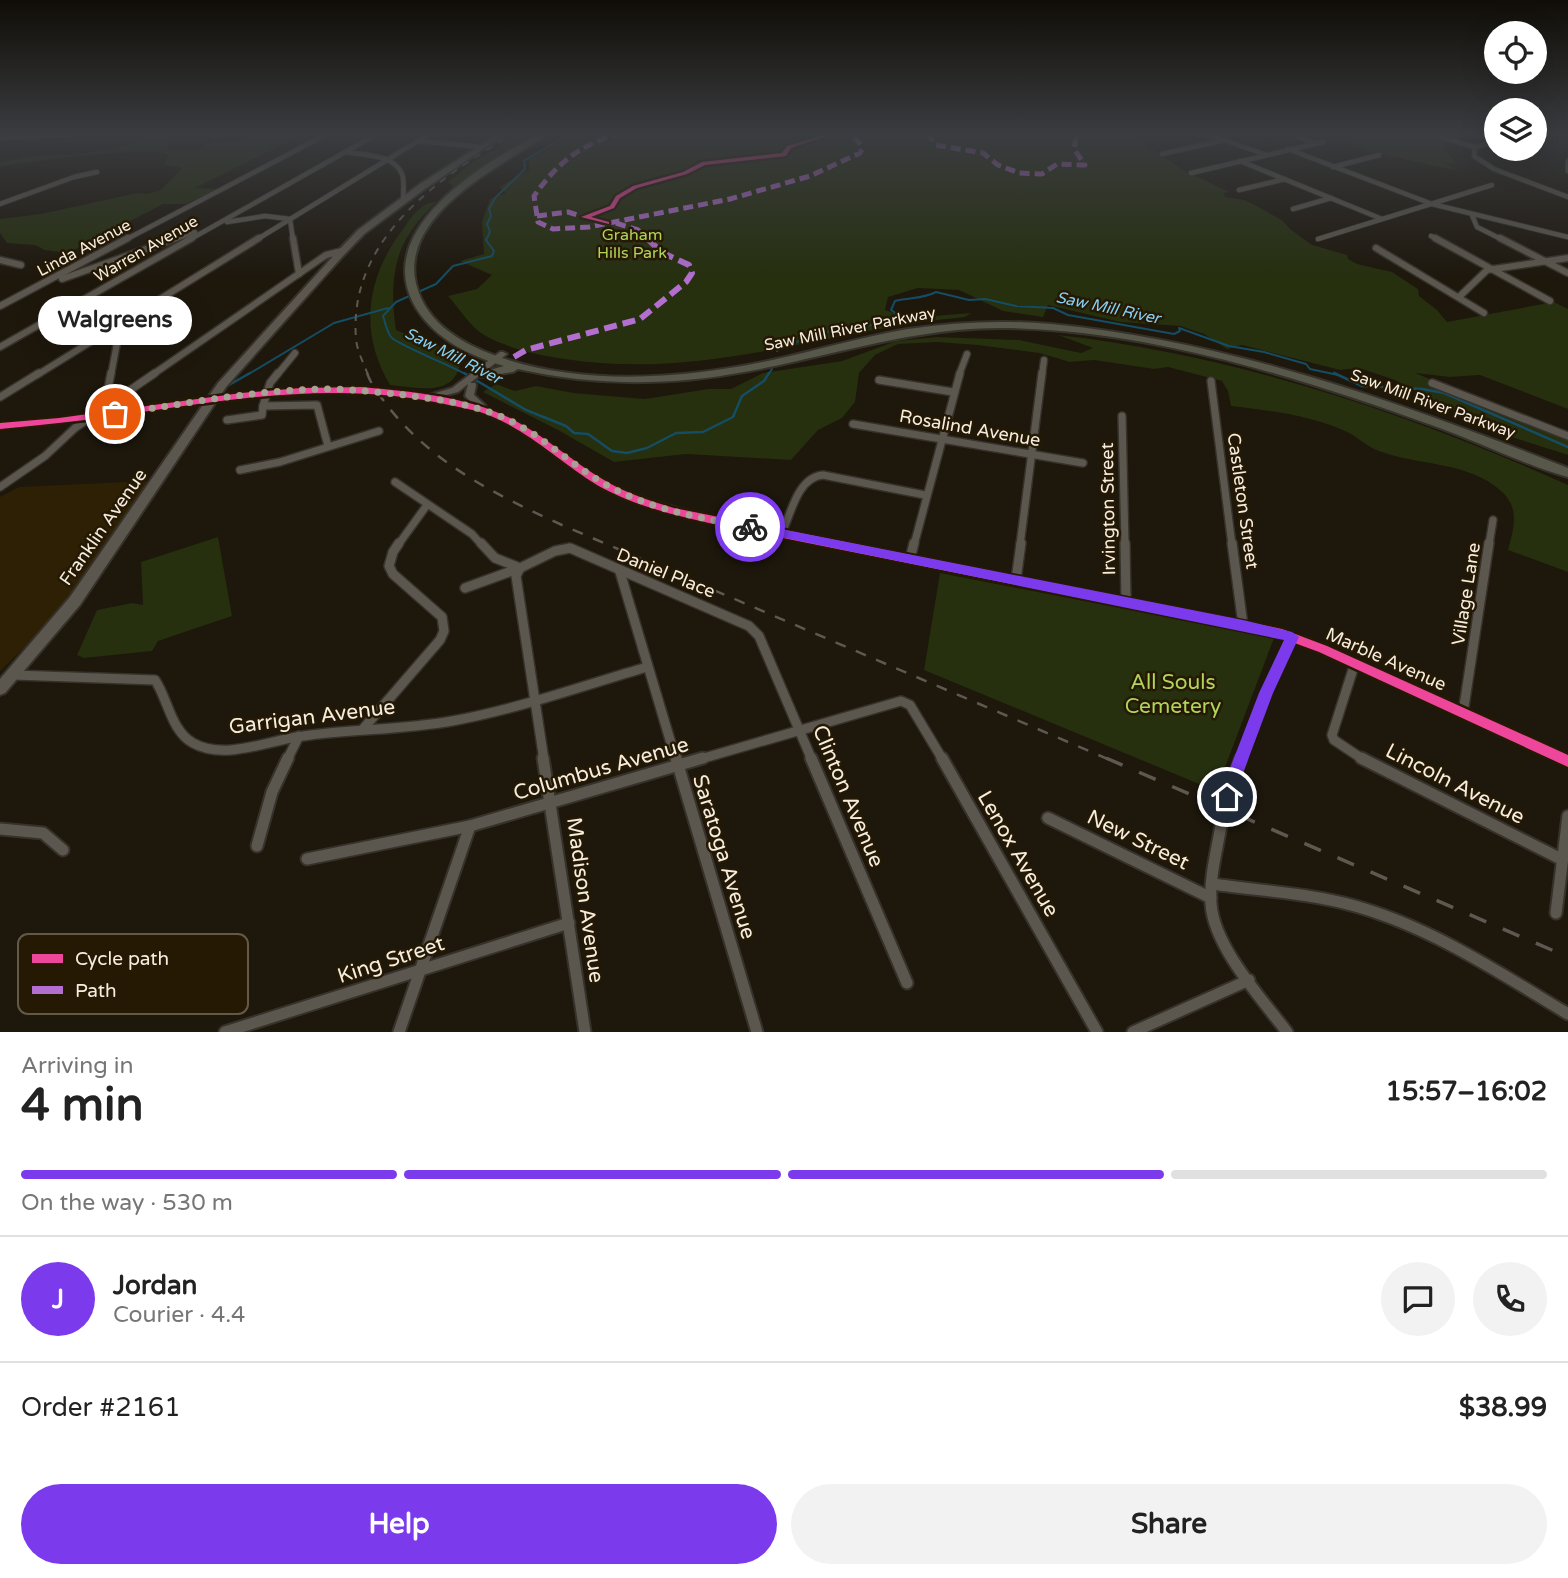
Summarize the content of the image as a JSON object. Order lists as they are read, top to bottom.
{
  "streets": {
    "highway": ["Saw Mill River Parkway"],
    "main road": ["Franklin Avenue"],
    "street": [
      "Linda Avenue",
      "Warren Avenue",
      "Rosalind Avenue",
      "Castleton Street",
      "Irvington Street",
      "Daniel Place",
      "Village Lane",
      "Marble Avenue",
      "Garrigan Avenue",
      "Columbus Avenue",
      "Lincoln Avenue",
      "Clinton Avenue",
      "New Street",
      "Lenox Avenue",
      "Saratoga Avenue",
      "Madison Avenue",
      "King Street"
    ]
  },
  "crossings": [
    ["Castleton Street", "Marble Avenue"],
    ["Irvington Street", "Marble Avenue"],
    ["Franklin Avenue", "Marble Avenue"],
    ["Franklin Avenue", "Garrigan Avenue"],
    ["Daniel Place", "Clinton Avenue"],
    ["Daniel Place", "Saratoga Avenue"],
    ["Daniel Place", "Madison Avenue"],
    ["Village Lane", "Marble Avenue"],
    ["Marble Avenue", "Lincoln Avenue"],
    ["Garrigan Avenue", "Saratoga Avenue"],
    ["Garrigan Avenue", "Madison Avenue"],
    ["Columbus Avenue", "Clinton Avenue"],
    ["Columbus Avenue", "Lenox Avenue"],
    ["Columbus Avenue", "Saratoga Avenue"],
    ["Columbus Avenue", "Madison Avenue"],
    ["Madison Avenue", "King Street"]
  ],
  "water": ["Saw Mill River"],
  "parks": ["Graham Hills Park", "All Souls Cemetery"],
  "places": ["Walgreens"],
  "legend": ["Cycle path", "Path"],
  "page": {
    "bubble": "Walgreens",
    "heading": ["4 min", "Arriving in", "15:57–16:02"],
    "panel": [
      "Jordan",
      "Courier · 4.4",
      "Order #2161",
      "$38.99"
    ],
    "bar": "On the way · 530 m",
    "round": "J",
    "buttons": ["Help", "Share"]
  }
}
